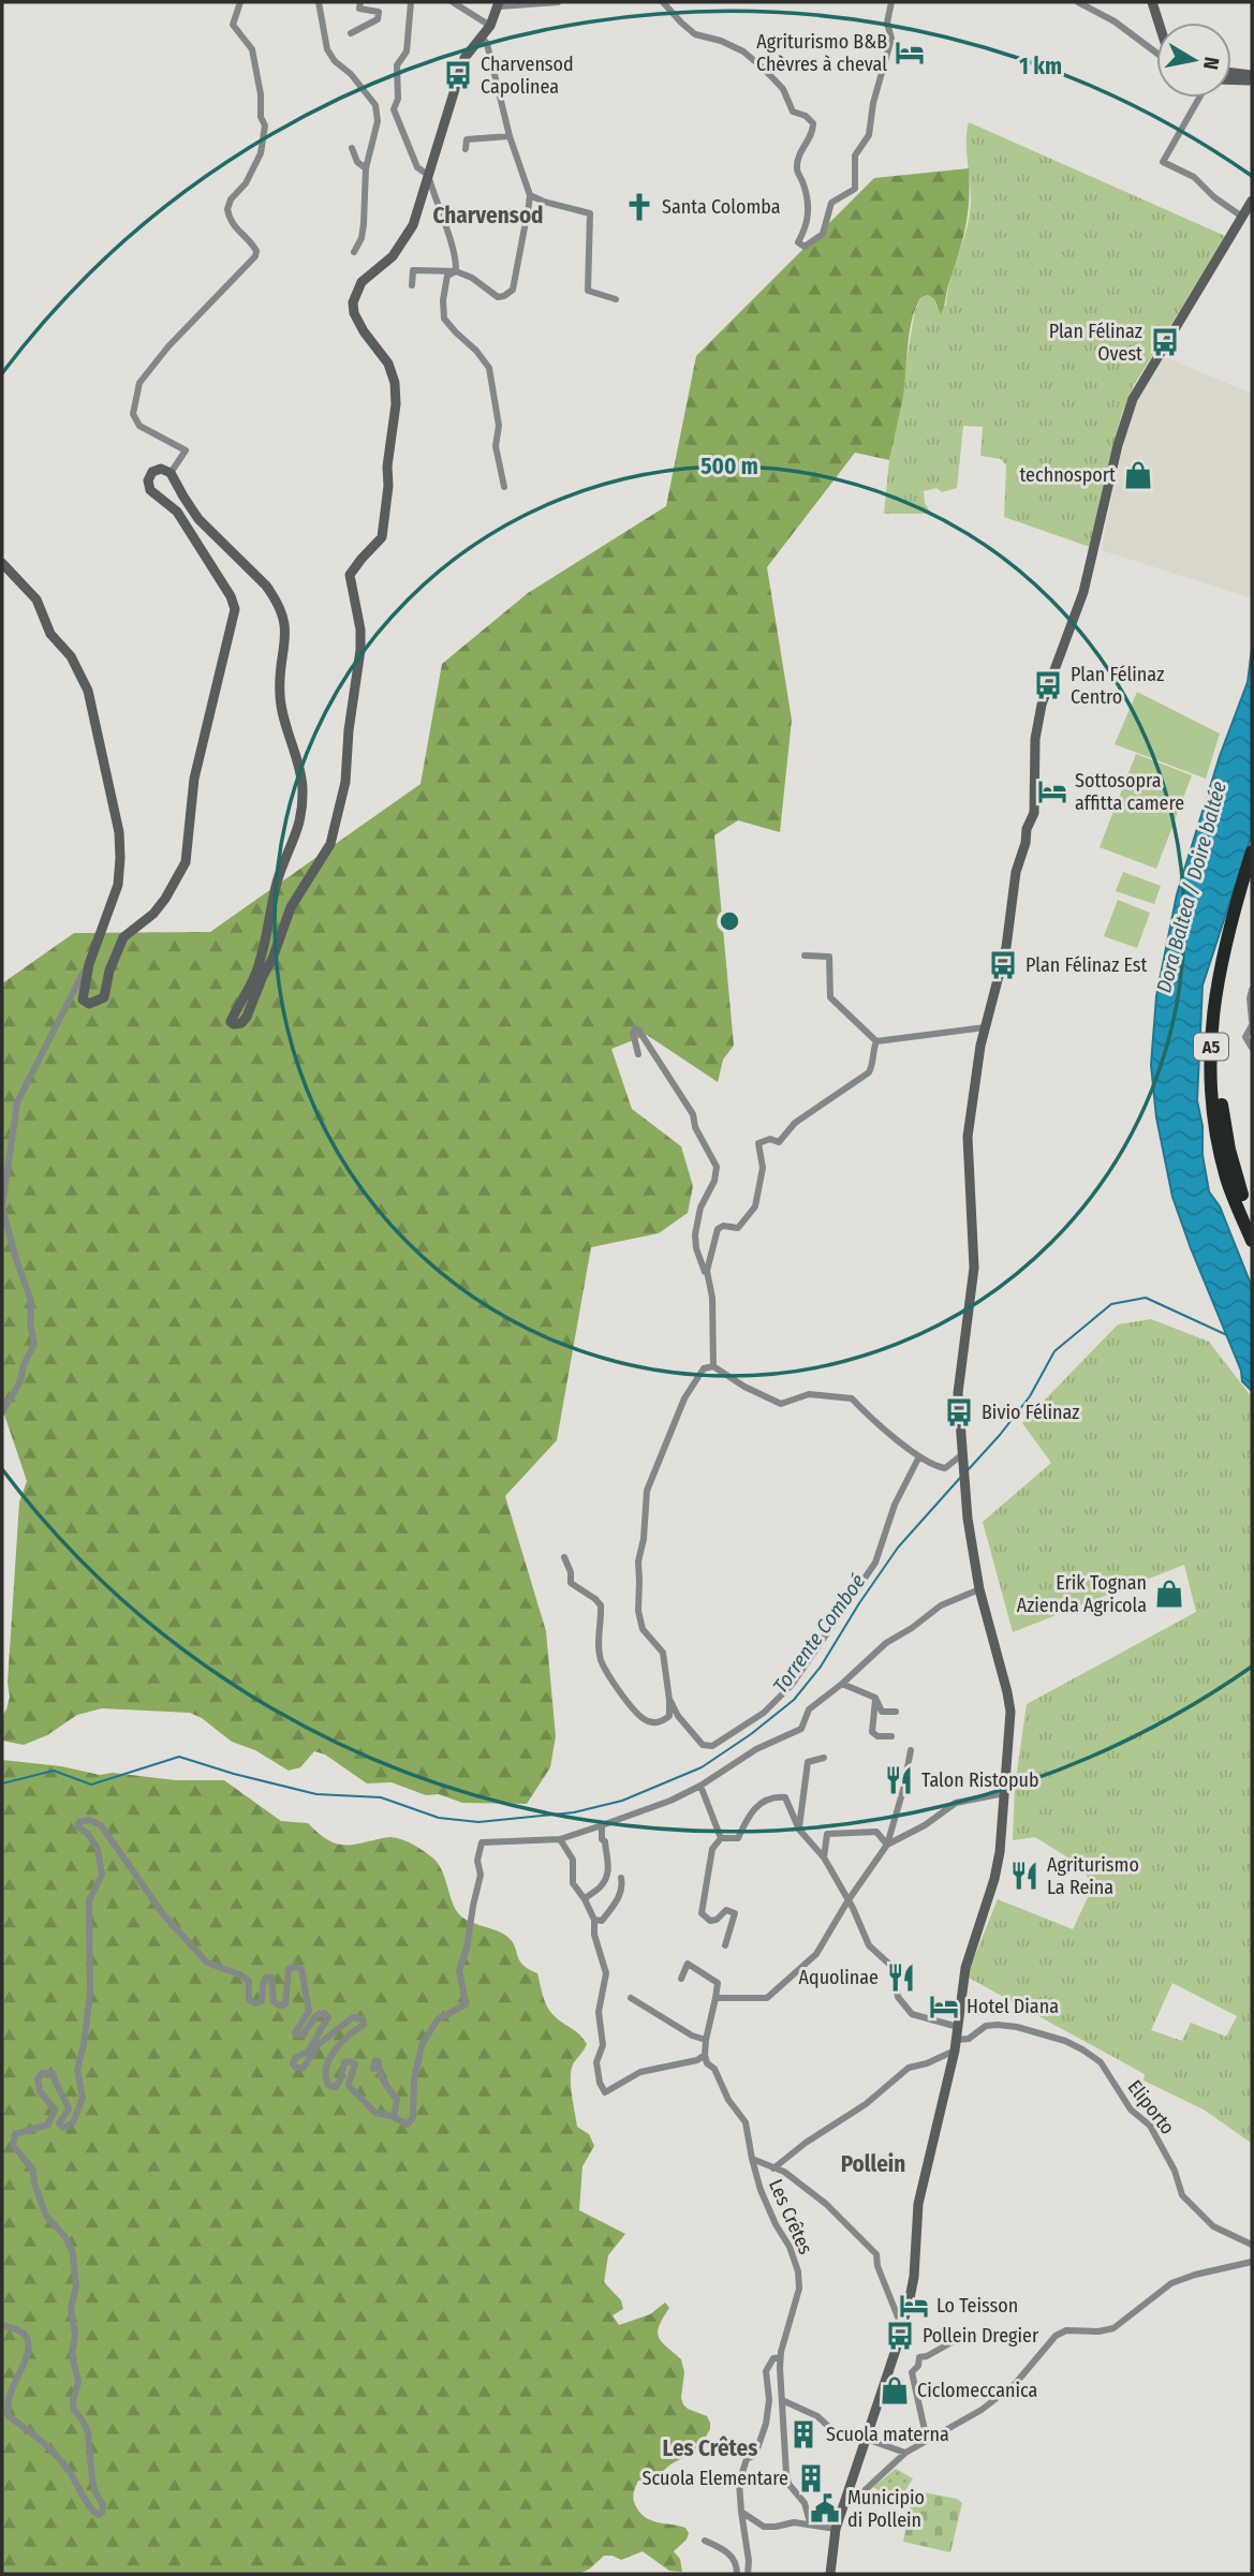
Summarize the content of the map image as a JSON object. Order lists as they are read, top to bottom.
{
  "streets": {
    "highway": ["A5"],
    "street": ["Eliporto", "Les Crêtes"]
  },
  "districts": ["Charvensod", "Pollein", "Les Crêtes"],
  "water": ["Dora Baltea / Doire baltée", "Torrente Comboé"],
  "places": {
    "hotel": [
      "Agriturismo B&B Chèvres à cheval",
      "Sottosopra affitta camere",
      "Hotel Diana",
      "Lo Teisson"
    ],
    "bus stop": [
      "Charvensod Capolinea",
      "Plan Félinaz Ovest",
      "Plan Félinaz Centro",
      "Plan Félinaz Est",
      "Bivio Félinaz",
      "Pollein Dregier"
    ],
    "church": ["Santa Colomba"],
    "shop": ["technosport", "Erik Tognan Azienda Agricola", "Ciclomeccanica"],
    "restaurant": ["Talon Ristopub", "Agriturismo La Reina", "Aquolinae"],
    "building": ["Scuola materna", "Scuola Elementare"],
    "public building": ["Municipio di Pollein"]
  },
  "north": "right",
  "rings": ["1 km", "500 m"]
}
